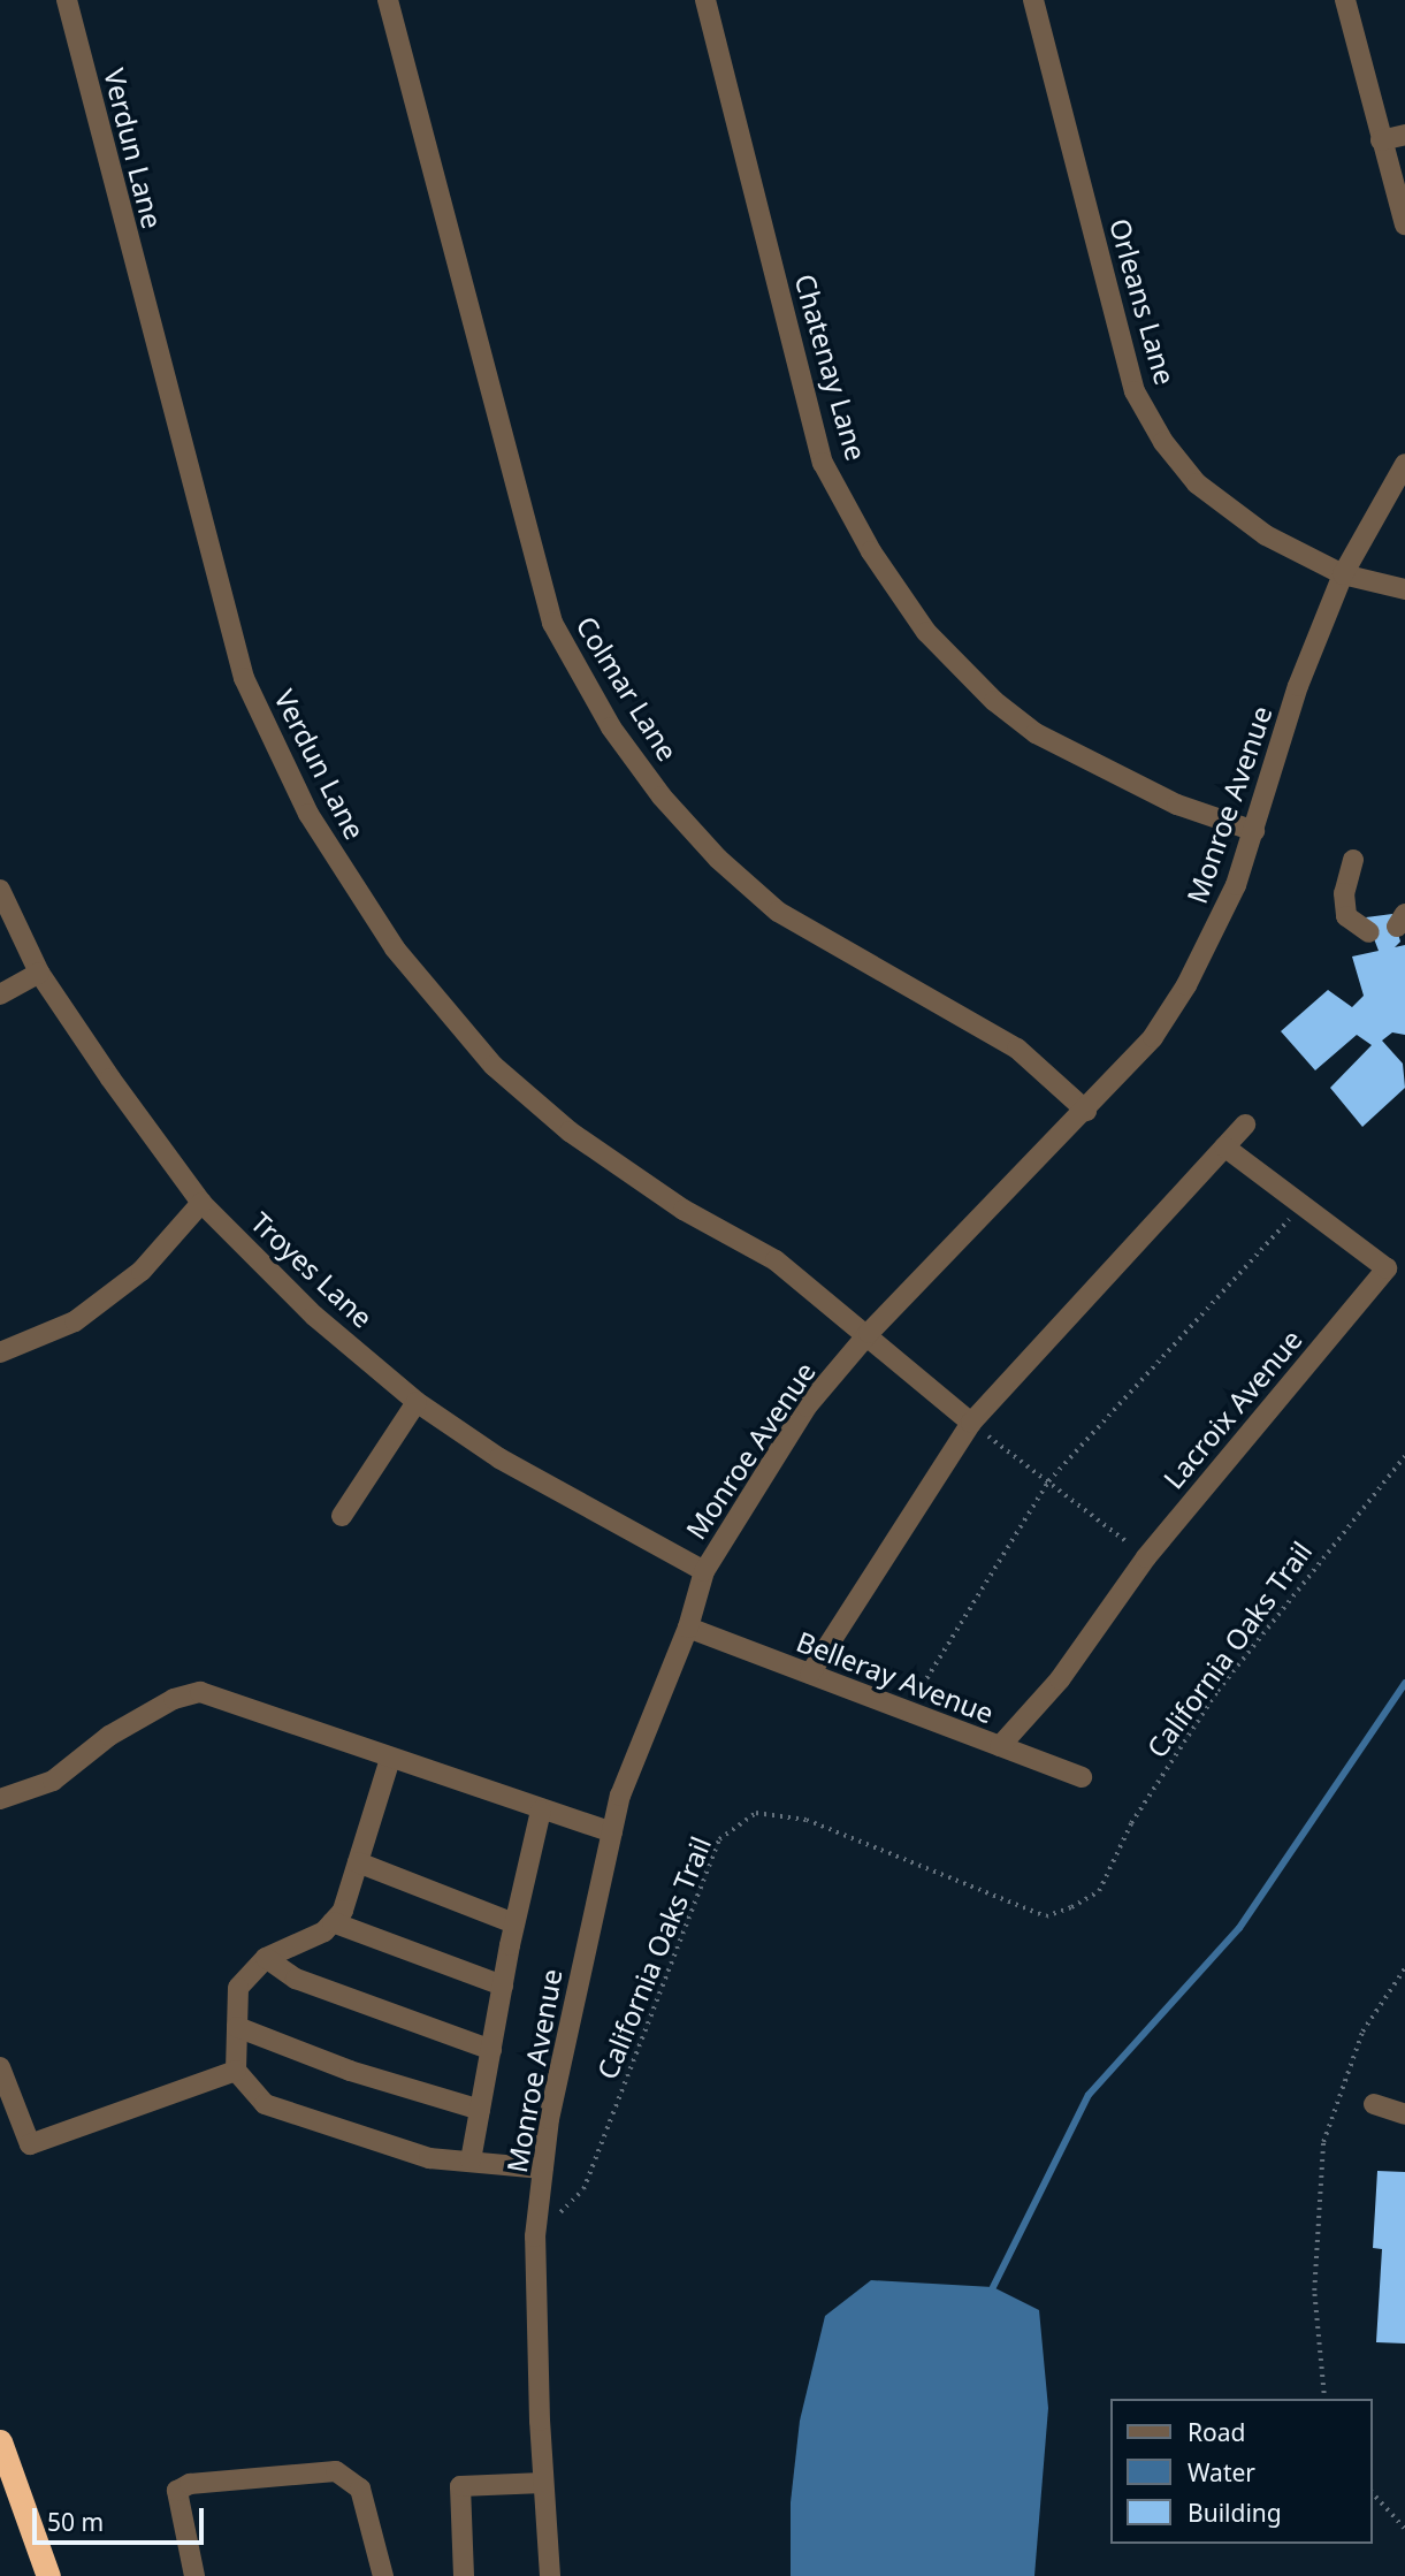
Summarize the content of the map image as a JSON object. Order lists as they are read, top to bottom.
{
  "streets": {
    "street": [
      "Verdun Lane",
      "Orleans Lane",
      "Chatenay Lane",
      "Colmar Lane",
      "Monroe Avenue",
      "Troyes Lane",
      "Lacroix Avenue",
      "Belleray Avenue"
    ],
    "path": ["California Oaks Trail"]
  },
  "crossings": [
    ["Verdun Lane", "Monroe Avenue"],
    ["Orleans Lane", "Monroe Avenue"],
    ["Chatenay Lane", "Monroe Avenue"],
    ["Colmar Lane", "Monroe Avenue"],
    ["Monroe Avenue", "Troyes Lane"],
    ["Monroe Avenue", "California Oaks Trail"],
    ["Monroe Avenue", "Belleray Avenue"],
    ["Lacroix Avenue", "Belleray Avenue"]
  ],
  "legend": ["Road", "Water", "Building"],
  "scale_bar": "50 m"
}
